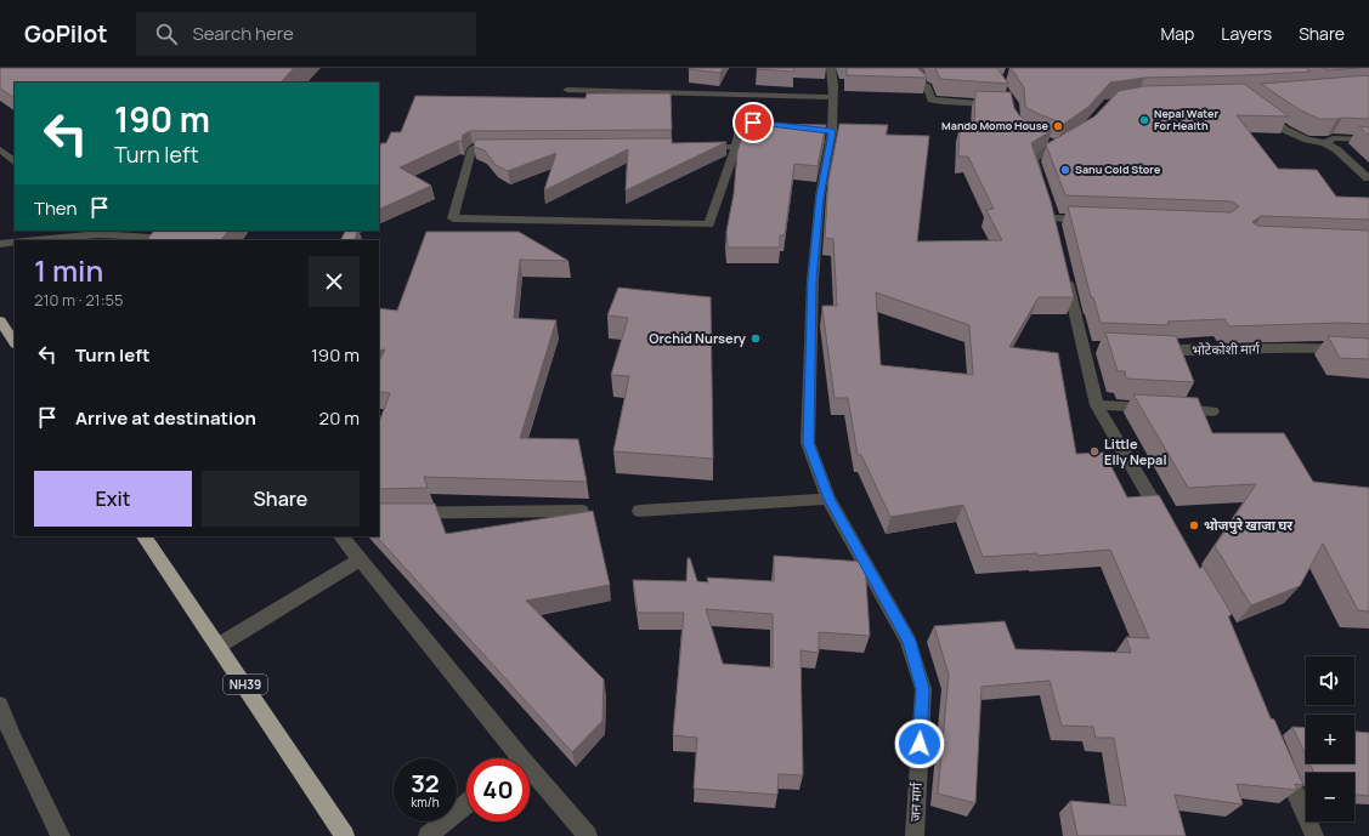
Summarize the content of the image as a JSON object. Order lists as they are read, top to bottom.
{
  "streets": {
    "highway": ["NH39"],
    "street": ["भोटेकोशी मार्ग", "जन मार्ग"]
  },
  "places": [
    "Nepal Water For Health",
    "Mando Momo House",
    "Sanu Cold Store",
    "Orchid Nursery",
    "Little Elly Nepal",
    "भोजपुरे खाजा घर"
  ],
  "page": {
    "header": "GoPilot",
    "search": "Search here",
    "nav": ["Map", "Layers", "Share"],
    "turn": ["190 m", "Turn left"],
    "then": "Then",
    "heading": ["1 min", "210 m · 21:55"],
    "list": [
      {
        "name": "Turn left",
        "value": "190 m"
      },
      {
        "name": "Arrive at destination",
        "value": "20 m"
      }
    ],
    "buttons": ["Exit", "Share"],
    "map_buttons": ["+", "−"],
    "speed": "32 km/h",
    "limit": "40"
  }
}
